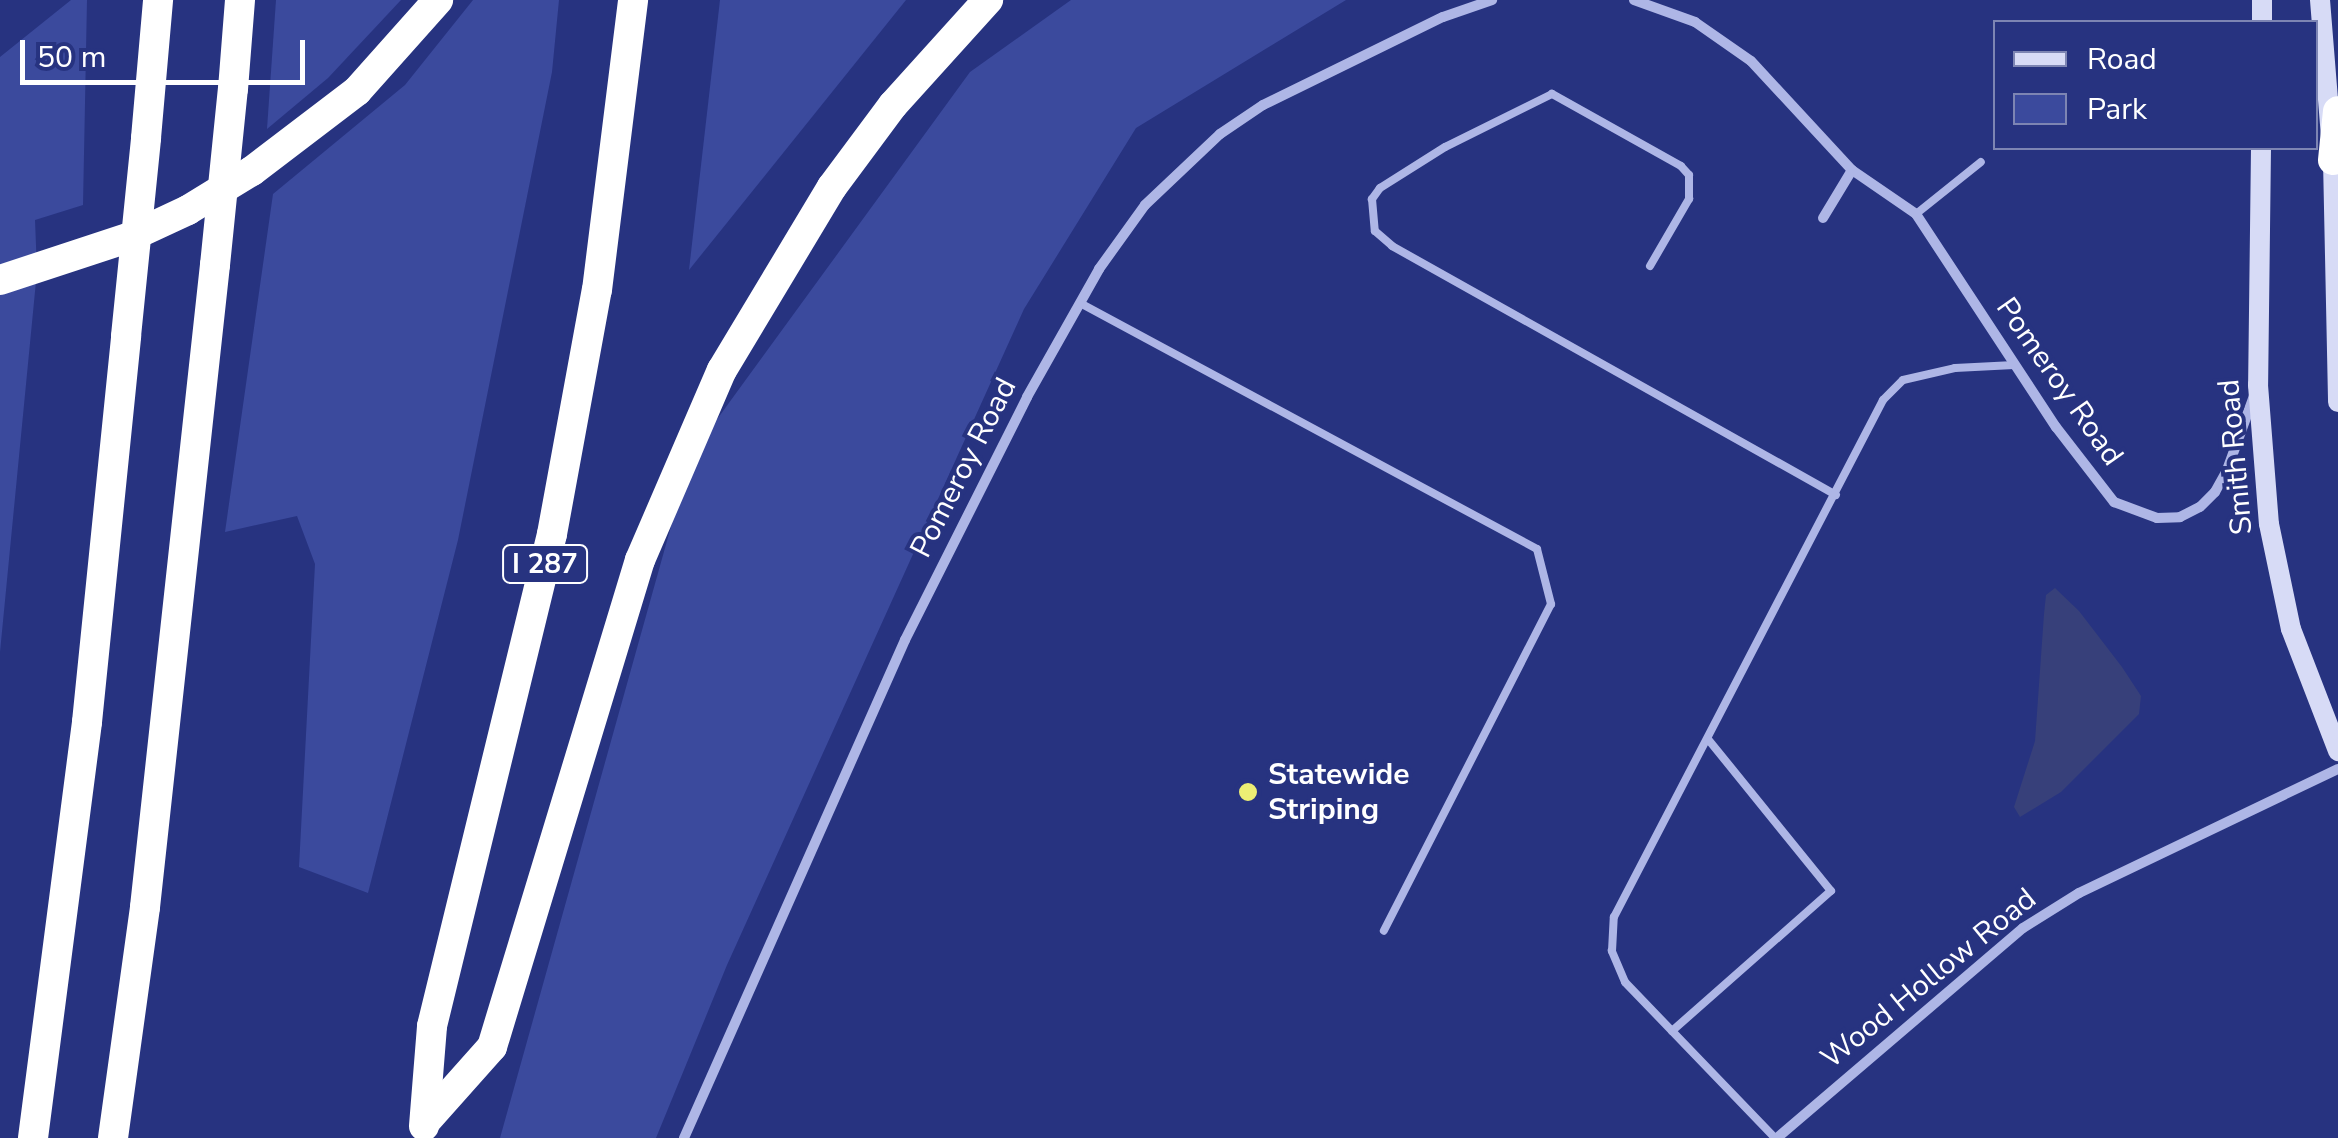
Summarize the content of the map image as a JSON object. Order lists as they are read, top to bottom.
{
  "streets": {
    "highway": ["I 287"],
    "main road": ["Smith Road"],
    "street": ["Pomeroy Road", "Wood Hollow Road"]
  },
  "crossings": [
    ["Pomeroy Road", "Smith Road"]
  ],
  "places": ["Statewide Striping"],
  "legend": ["Road", "Park"],
  "scale_bar": "50 m"
}
